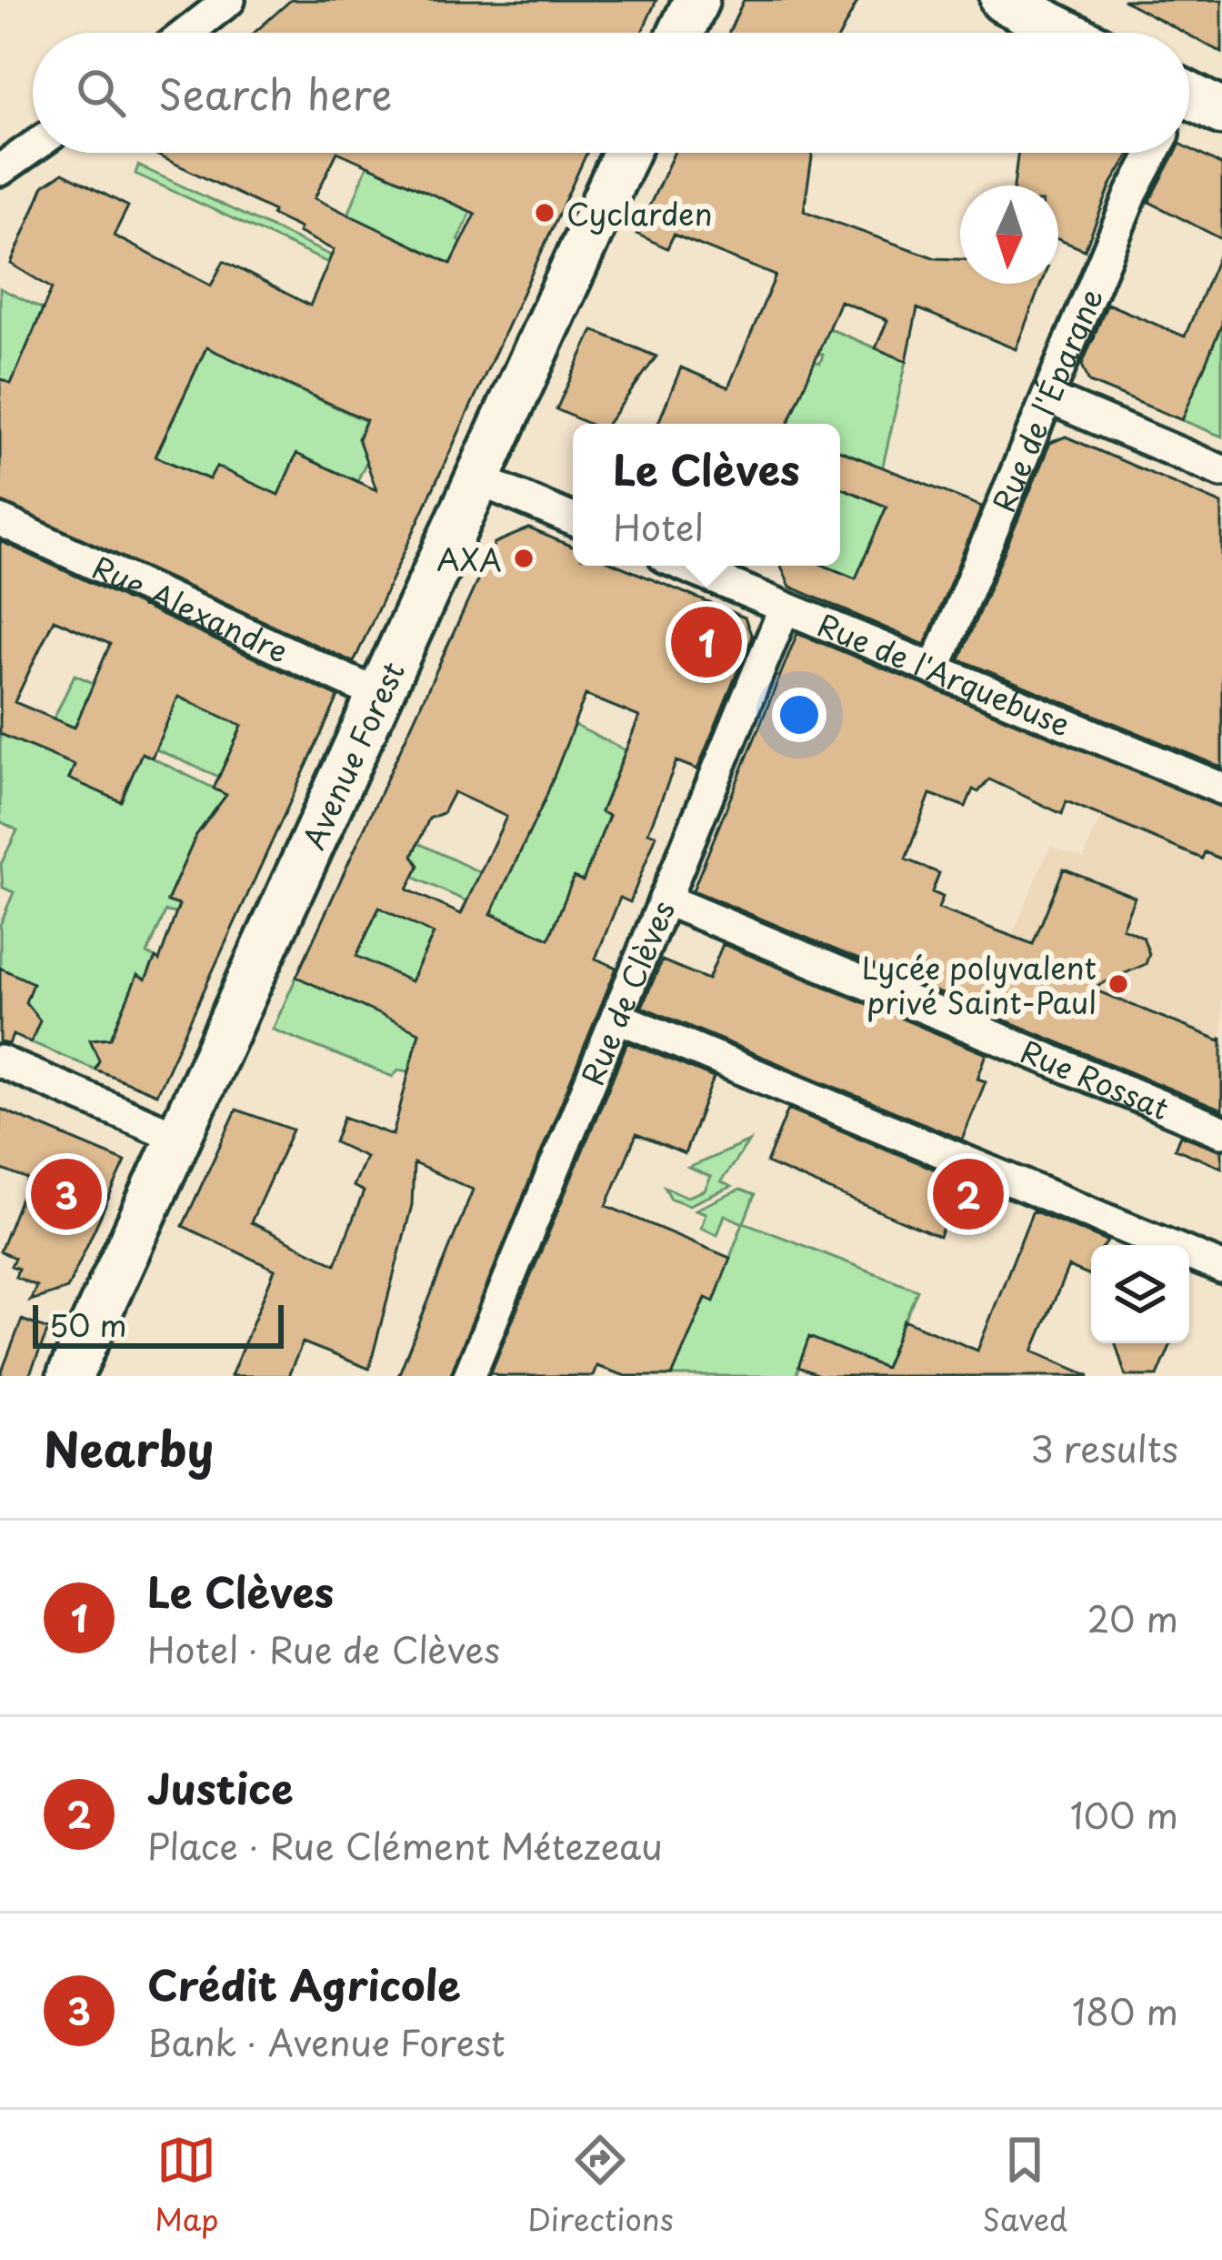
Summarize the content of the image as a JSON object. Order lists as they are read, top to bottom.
{
  "streets": {
    "main road": ["Avenue Forest"],
    "street": [
      "Rue de l'Épargne",
      "Rue Alexandre",
      "Rue de l'Arquebuse",
      "Rue de Clèves",
      "Rue Rossat"
    ]
  },
  "crossings": [
    ["Rue de l'Épargne", "Rue de l'Arquebuse"],
    ["Rue Alexandre", "Avenue Forest"],
    ["Rue de l'Arquebuse", "Rue de Clèves"],
    ["Rue de Clèves", "Rue Rossat"]
  ],
  "places": ["Cyclarden", "AXA", "Lycée polyvalent privé Saint-Paul"],
  "scale_bar": "50 m",
  "north": "bottom",
  "page": {
    "search": "Search here",
    "popup": ["Le Clèves", "Hotel"],
    "pins": ["1", "2", "3"],
    "scale": "50 m",
    "heading": ["Nearby", "3 results"],
    "list": [
      {
        "mark": "1",
        "name": "Le Clèves",
        "note": "Hotel · Rue de Clèves",
        "value": "20 m"
      },
      {
        "mark": "2",
        "name": "Justice",
        "note": "Place · Rue Clément Métezeau",
        "value": "100 m"
      },
      {
        "mark": "3",
        "name": "Crédit Agricole",
        "note": "Bank · Avenue Forest",
        "value": "180 m"
      }
    ],
    "nav": ["Map", "Directions", "Saved"]
  }
}
